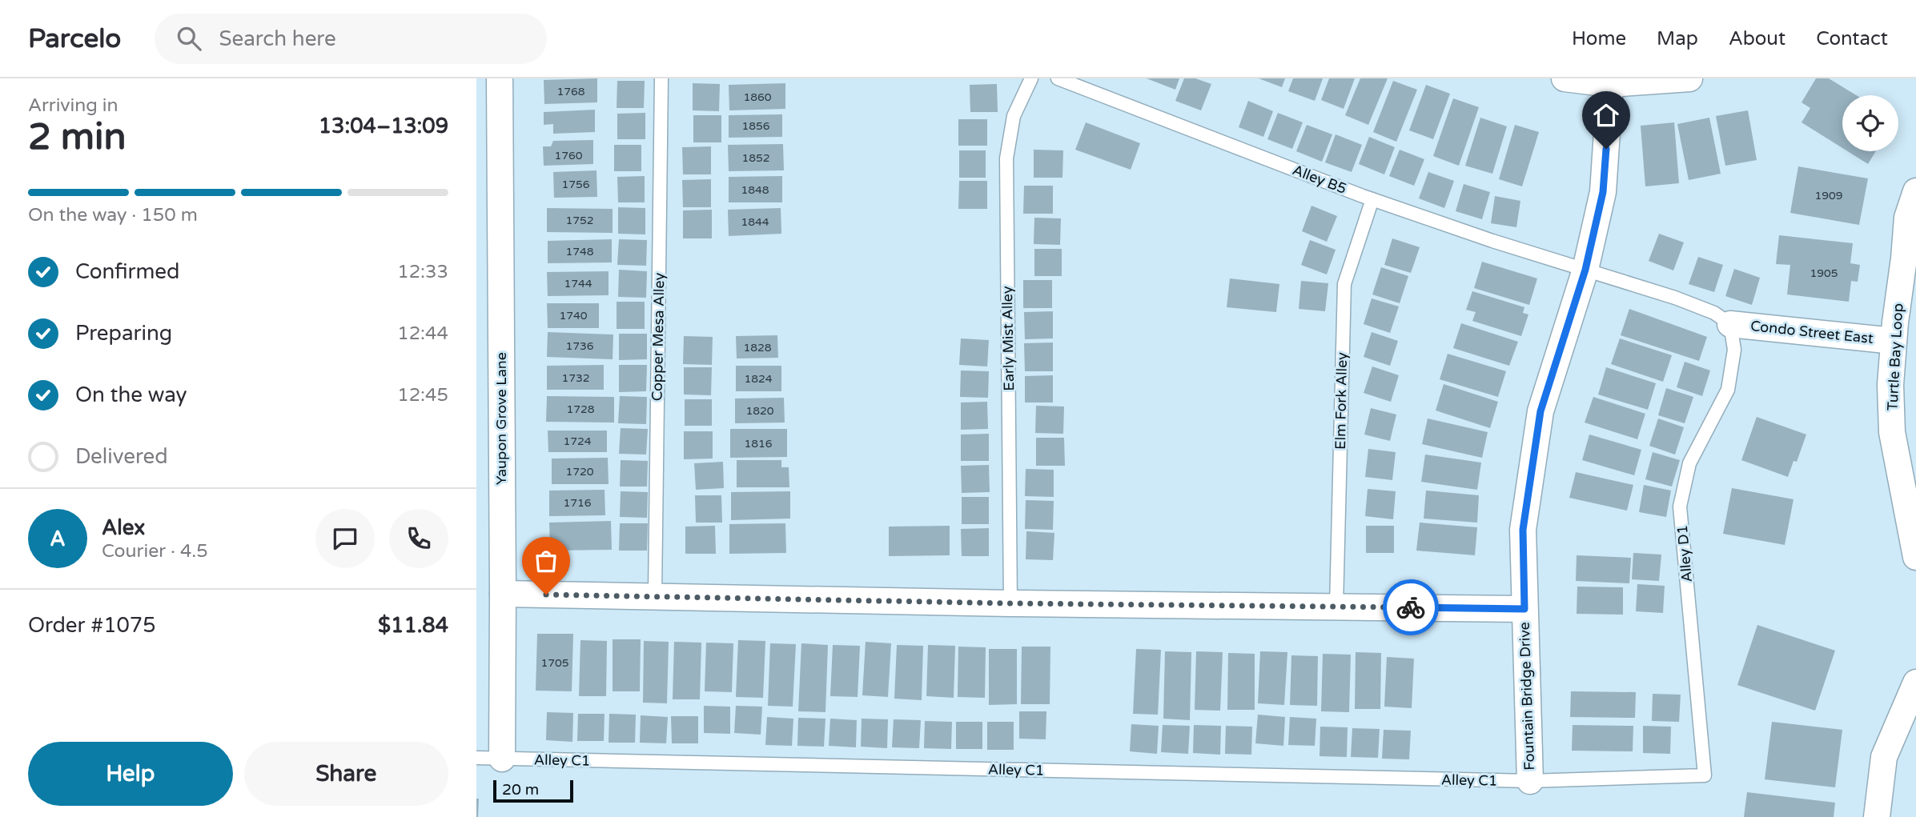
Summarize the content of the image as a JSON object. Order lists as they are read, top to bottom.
{
  "streets": {
    "street": [
      "Condo Street East",
      "Turtle Bay Loop",
      "Yaupon Grove Lane",
      "Fountain Bridge Drive"
    ],
    "lane": [
      "Alley B5",
      "Copper Mesa Alley",
      "Early Mist Alley",
      "Elm Fork Alley",
      "Alley D1",
      "Alley C1"
    ]
  },
  "crossings": [
    ["Alley B5", "Elm Fork Alley"],
    ["Alley B5", "Fountain Bridge Drive"],
    ["Condo Street East", "Turtle Bay Loop"],
    ["Condo Street East", "Alley D1"],
    ["Yaupon Grove Lane", "Alley C1"],
    ["Alley D1", "Fountain Bridge Drive"],
    ["Alley D1", "Alley C1"],
    ["Fountain Bridge Drive", "Alley C1"]
  ],
  "house_numbers": [
    "1768",
    "1860",
    "1856",
    "1760",
    "1852",
    "1756",
    "1848",
    "1909",
    "1752",
    "1844",
    "1748",
    "1905",
    "1744",
    "1740",
    "1736",
    "1828",
    "1732",
    "1824",
    "1728",
    "1820",
    "1724",
    "1816",
    "1720",
    "1716",
    "1705"
  ],
  "scale_bar": "20 m",
  "page": {
    "header": "Parcelo",
    "search": "Search here",
    "nav": [
      "Home",
      "Map",
      "About",
      "Contact"
    ],
    "heading": ["2 min", "Arriving in", "13:04–13:09"],
    "panel": [
      "Alex",
      "Courier · 4.5",
      "Order #1075",
      "$11.84"
    ],
    "bar": "On the way · 150 m",
    "list": [
      ["Confirmed", "12:33"],
      ["Preparing", "12:44"],
      ["On the way", "12:45"],
      "Delivered"
    ],
    "round": "A",
    "buttons": ["Help", "Share"],
    "scale": "20 m"
  }
}
